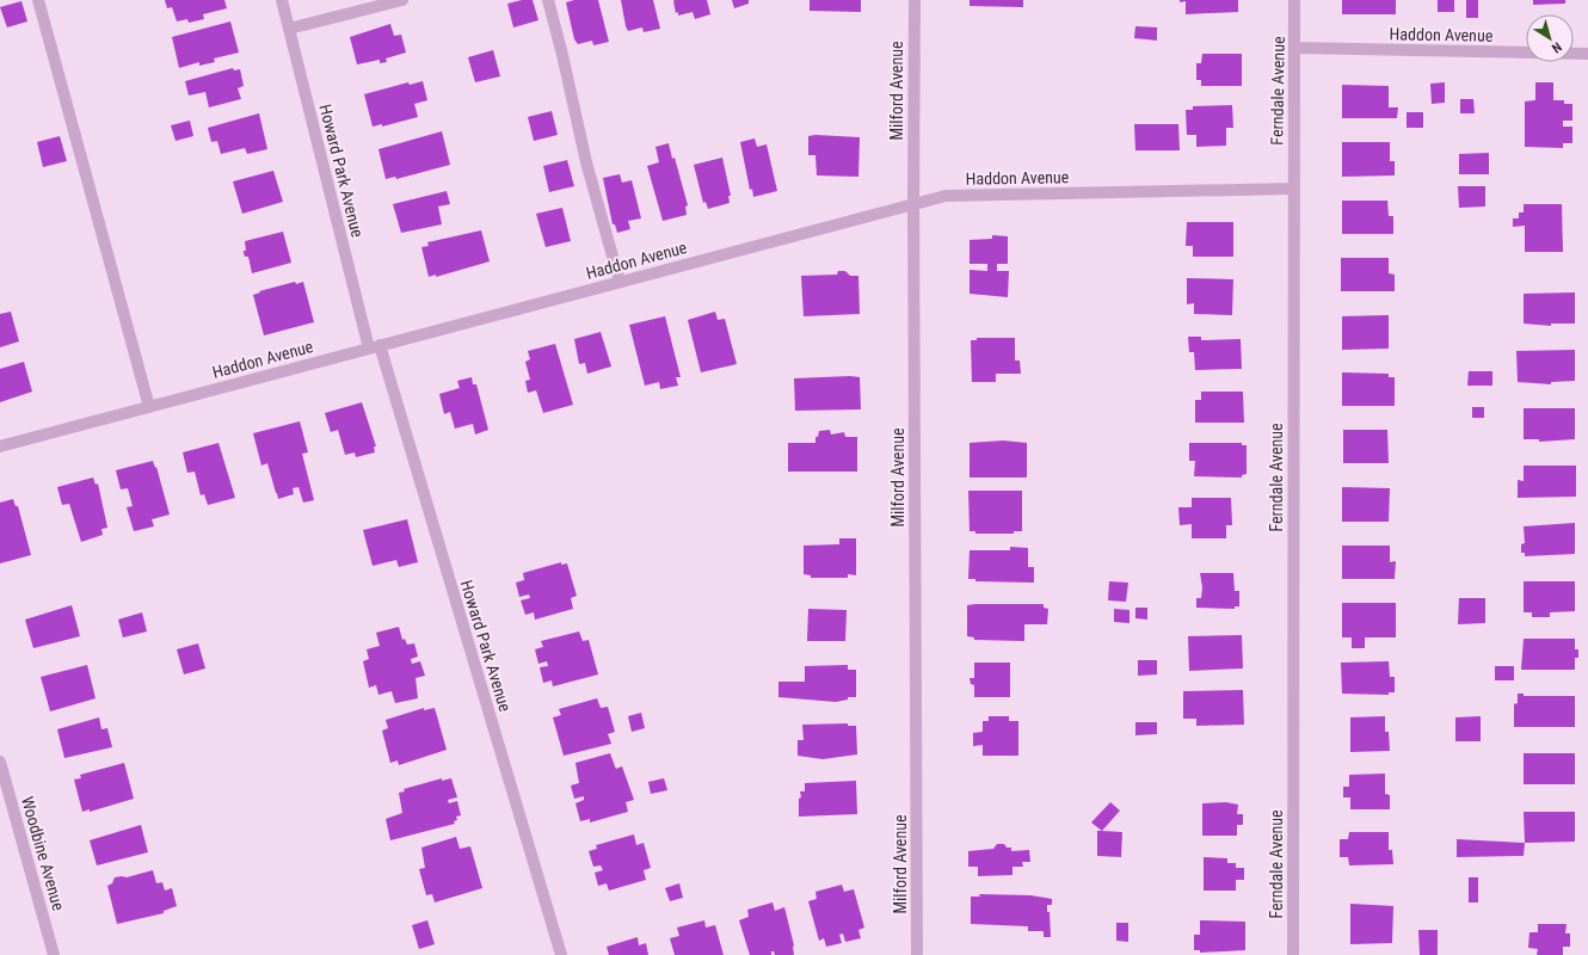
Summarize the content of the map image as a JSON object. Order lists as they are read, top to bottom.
{
  "streets": {
    "street": [
      "Haddon Avenue",
      "Milford Avenue",
      "Ferndale Avenue",
      "Howard Park Avenue",
      "Woodbine Avenue"
    ]
  },
  "crossings": [
    ["Haddon Avenue", "Milford Avenue"],
    ["Haddon Avenue", "Ferndale Avenue"],
    ["Haddon Avenue", "Howard Park Avenue"]
  ],
  "north": "bottom right"
}
